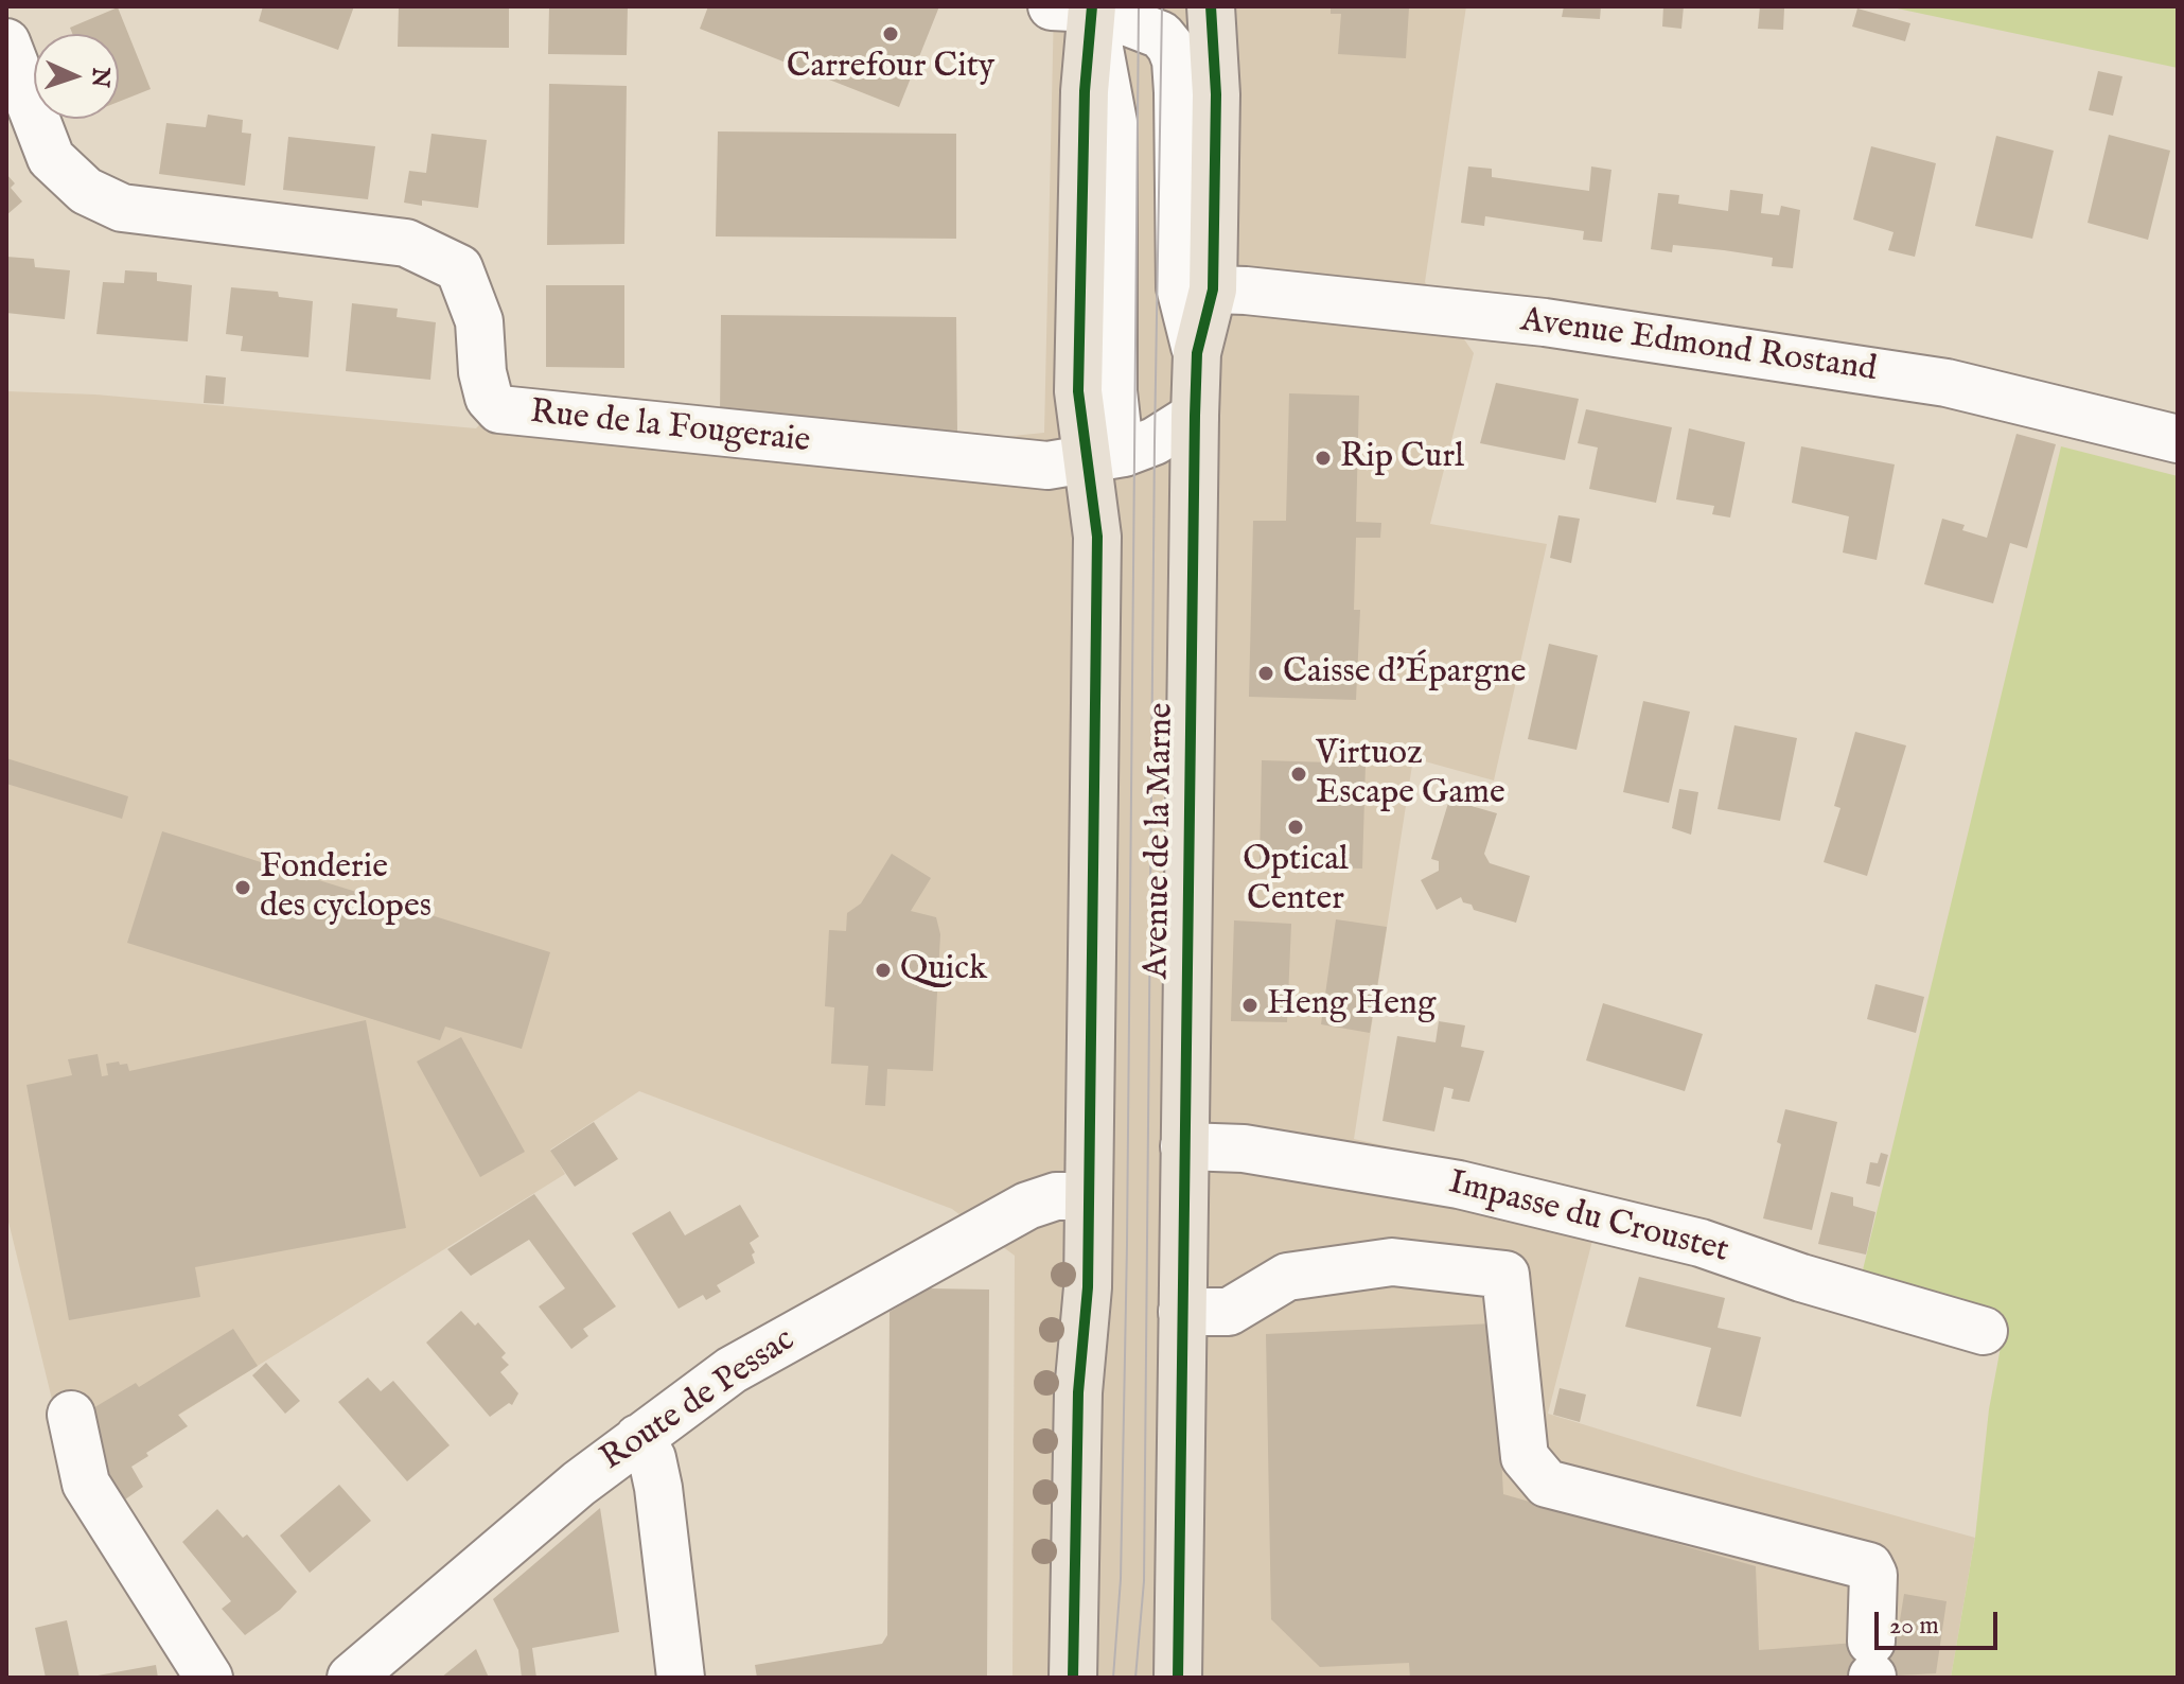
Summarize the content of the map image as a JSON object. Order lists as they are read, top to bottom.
{
  "streets": {
    "main road": ["Avenue de la Marne"],
    "street": [
      "Avenue Edmond Rostand",
      "Rue de la Fougeraie",
      "Impasse du Croustet",
      "Route de Pessac"
    ]
  },
  "crossings": [
    ["Avenue Edmond Rostand", "Avenue de la Marne"],
    ["Rue de la Fougeraie", "Avenue de la Marne"],
    ["Avenue de la Marne", "Impasse du Croustet"],
    ["Avenue de la Marne", "Route de Pessac"]
  ],
  "places": [
    "Carrefour City",
    "Rip Curl",
    "Caisse d'Épargne",
    "Virtuoz Escape Game",
    "Optical Center",
    "Fonderie des cyclopes",
    "Quick",
    "Heng Heng"
  ],
  "scale_bar": "20 m",
  "north": "right"
}
